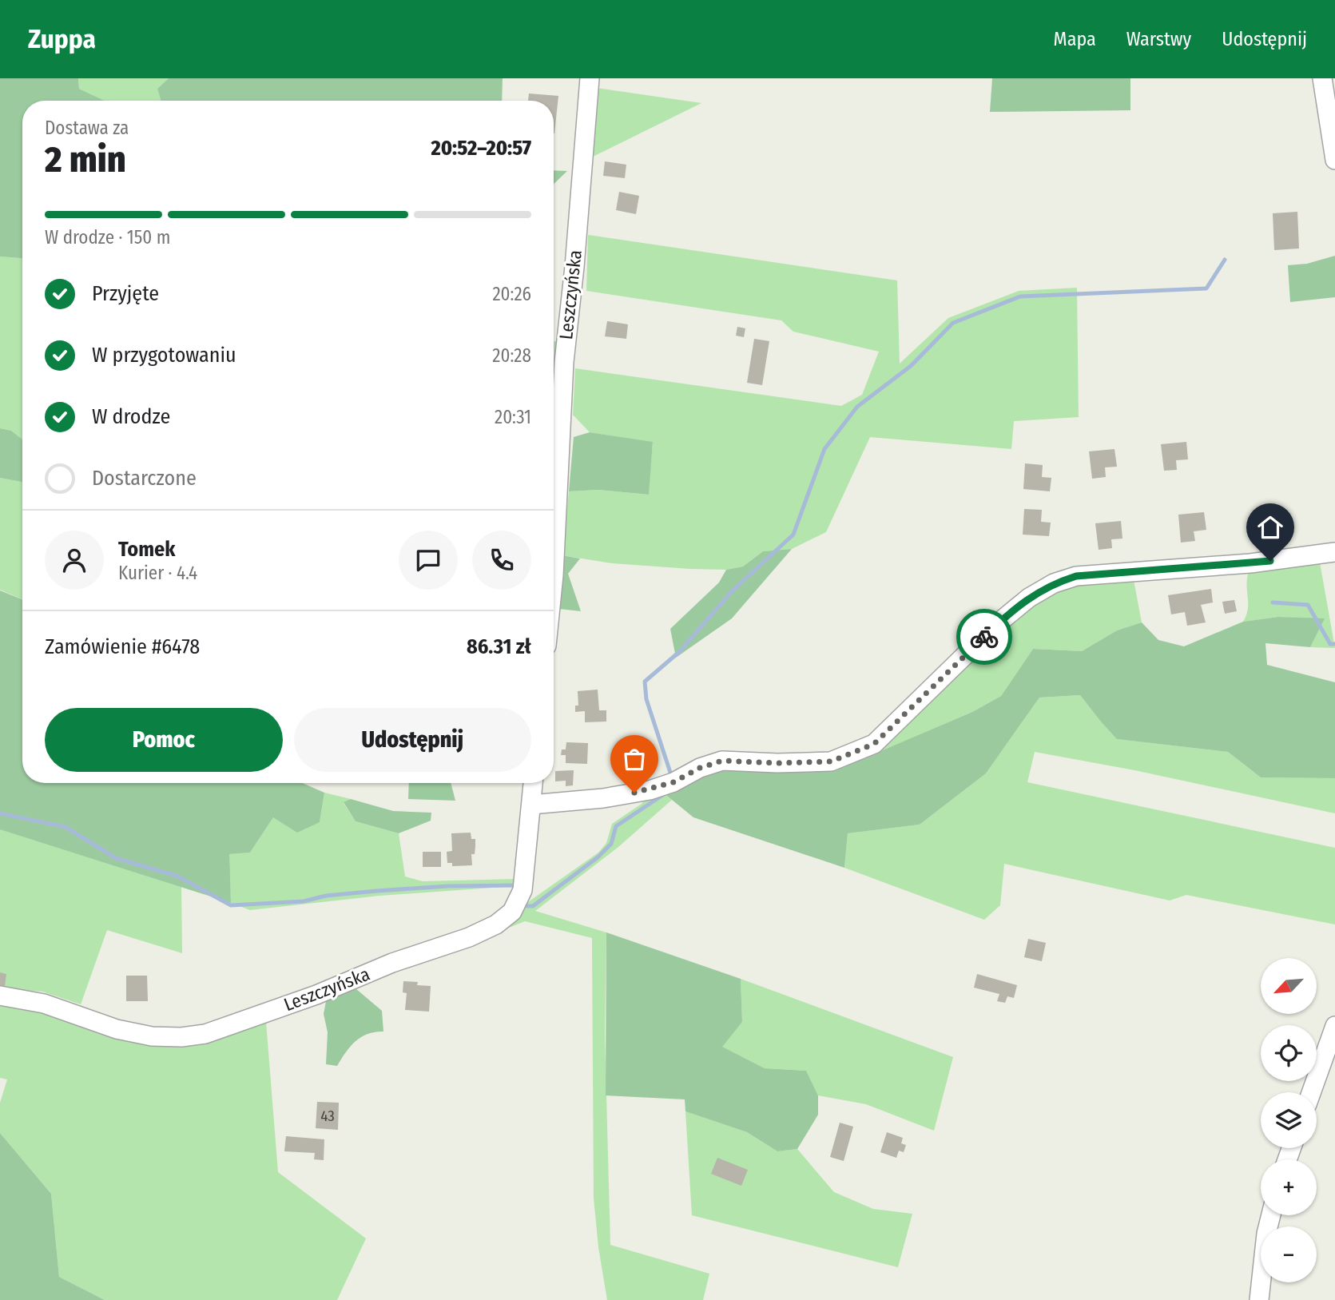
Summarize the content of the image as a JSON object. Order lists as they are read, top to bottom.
{
  "streets": {
    "street": ["Leszczyńska"]
  },
  "house_numbers": ["43"],
  "north": "bottom left",
  "page": {
    "header": "Zuppa",
    "nav": ["Mapa", "Warstwy", "Udostępnij"],
    "heading": ["2 min", "Dostawa za", "20:52–20:57"],
    "panel": [
      "Tomek",
      "Kurier · 4.4",
      "Zamówienie #6478",
      "86.31 zł"
    ],
    "bar": "W drodze · 150 m",
    "list": [
      ["Przyjęte", "20:26"],
      ["W przygotowaniu", "20:28"],
      ["W drodze", "20:31"],
      "Dostarczone"
    ],
    "buttons": ["Pomoc", "Udostępnij"],
    "map_buttons": ["+", "−"]
  }
}
